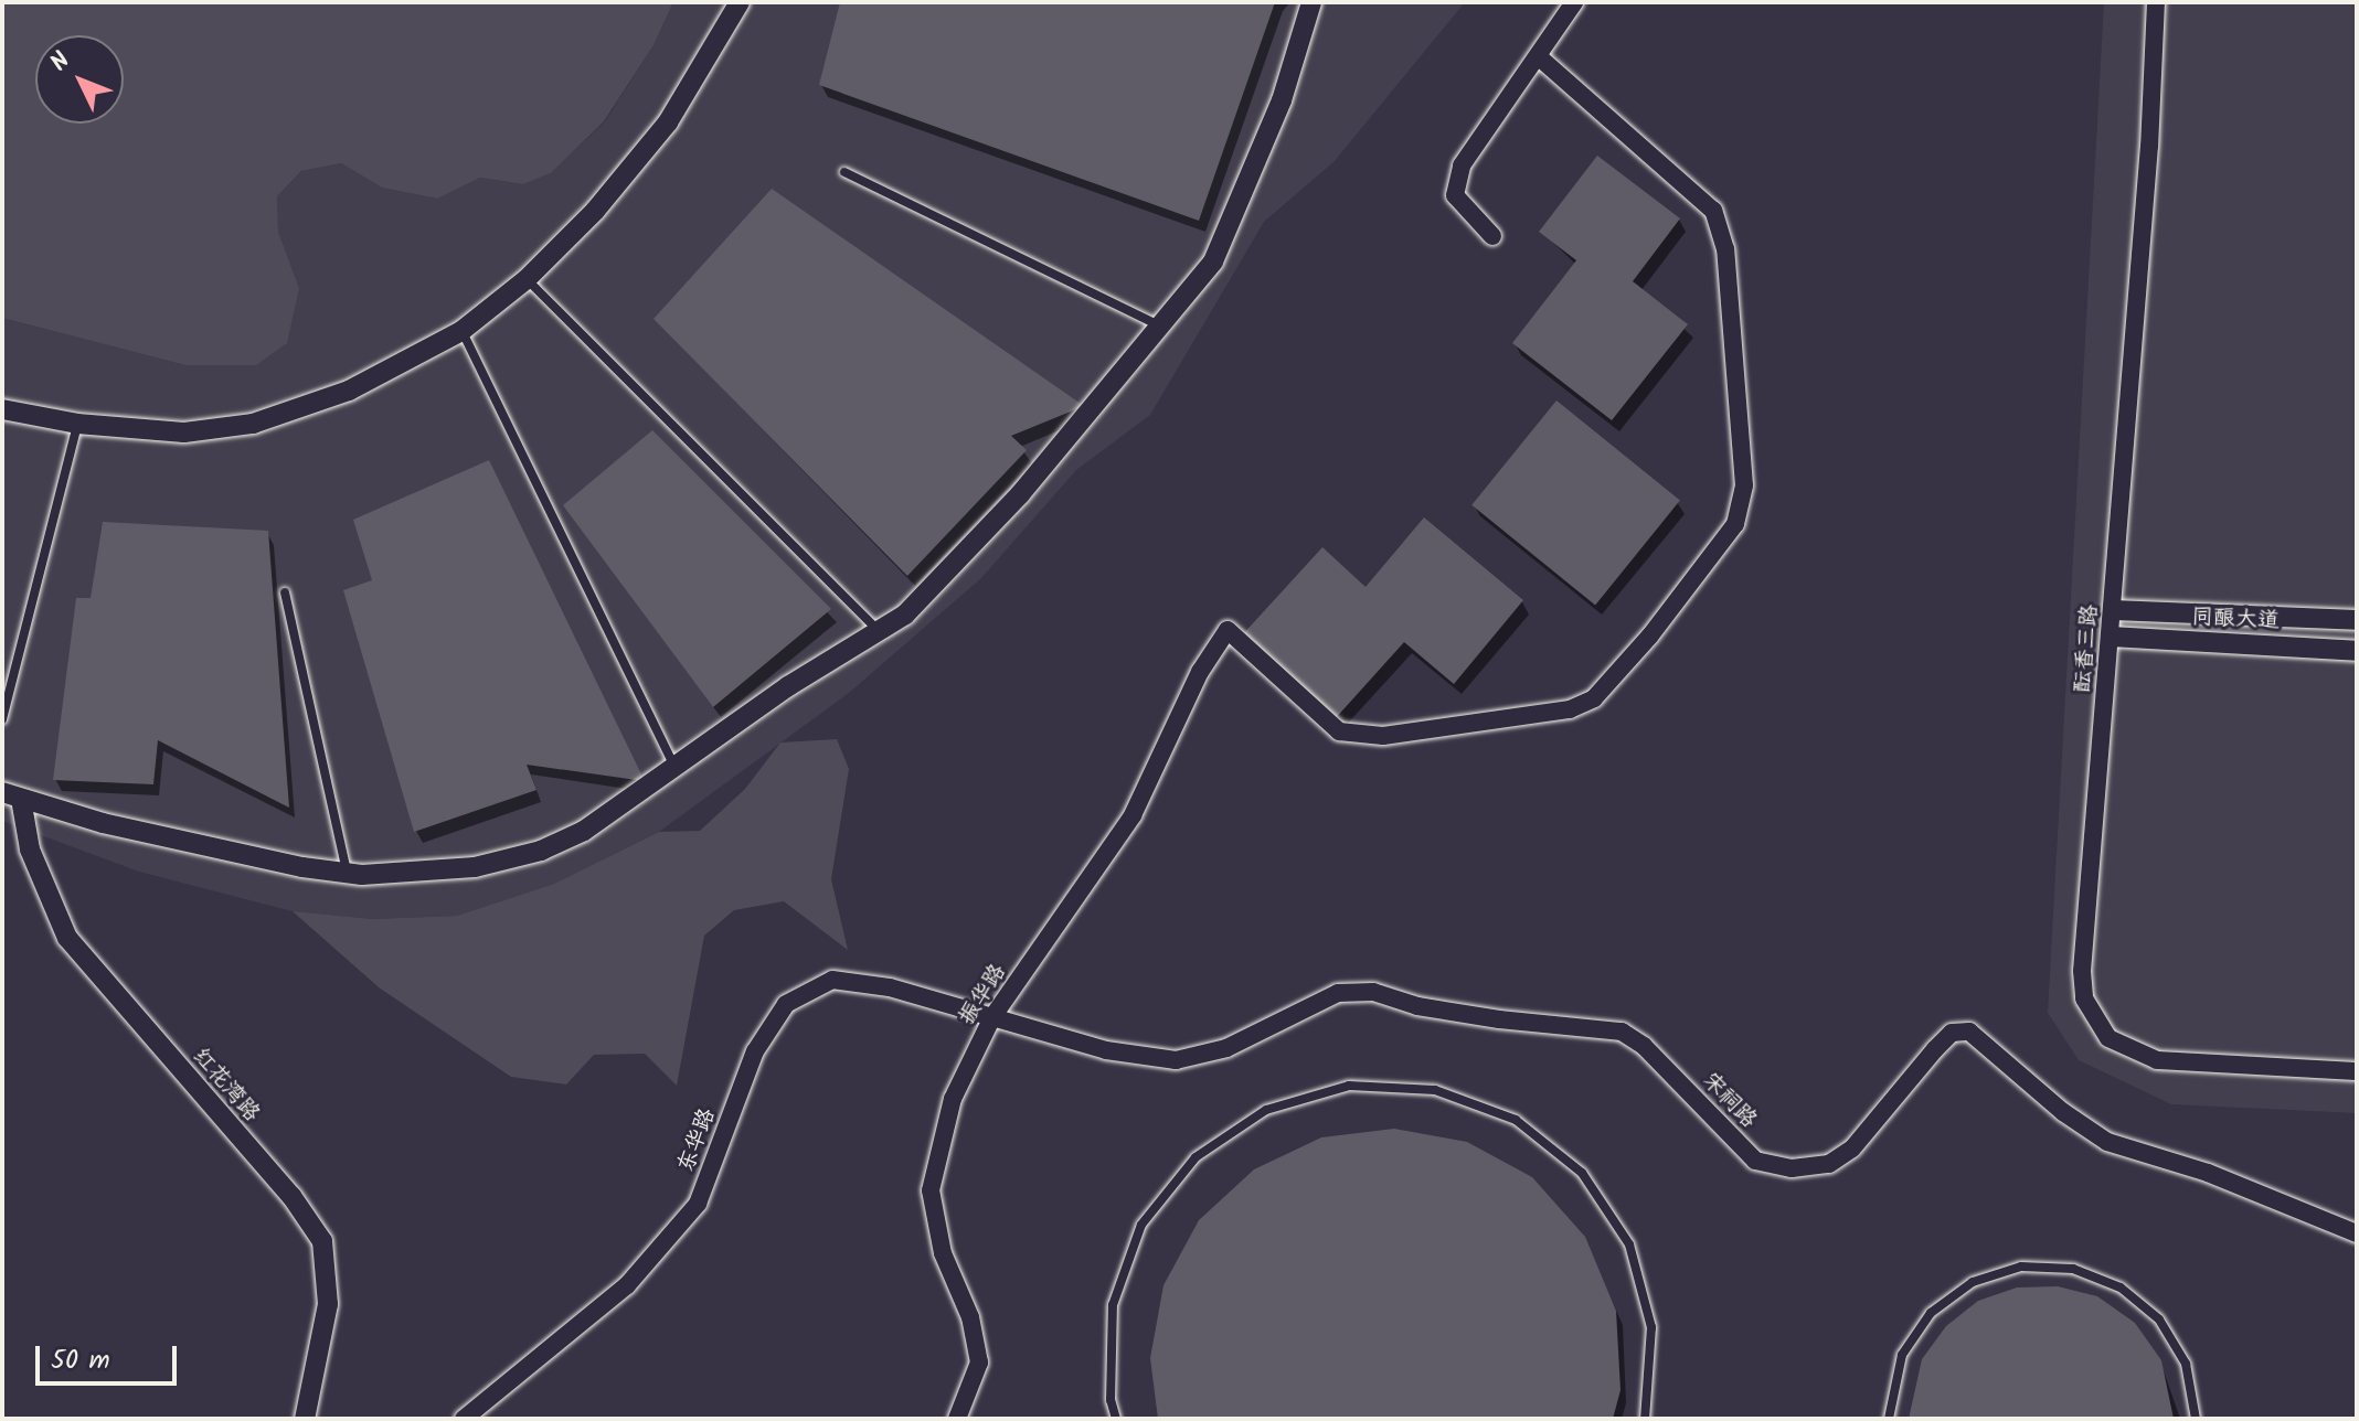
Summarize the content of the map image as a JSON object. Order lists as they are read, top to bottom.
{
  "streets": {
    "street": [
      "同酿大道",
      "酝香三路",
      "振华路",
      "红花湾路",
      "宋祠路",
      "东华路"
    ]
  },
  "crossings": [
    ["同酿大道", "酝香三路"],
    ["振华路", "宋祠路"],
    ["振华路", "东华路"],
    ["宋祠路", "东华路"]
  ],
  "scale_bar": "50 m",
  "north": "top left"
}
